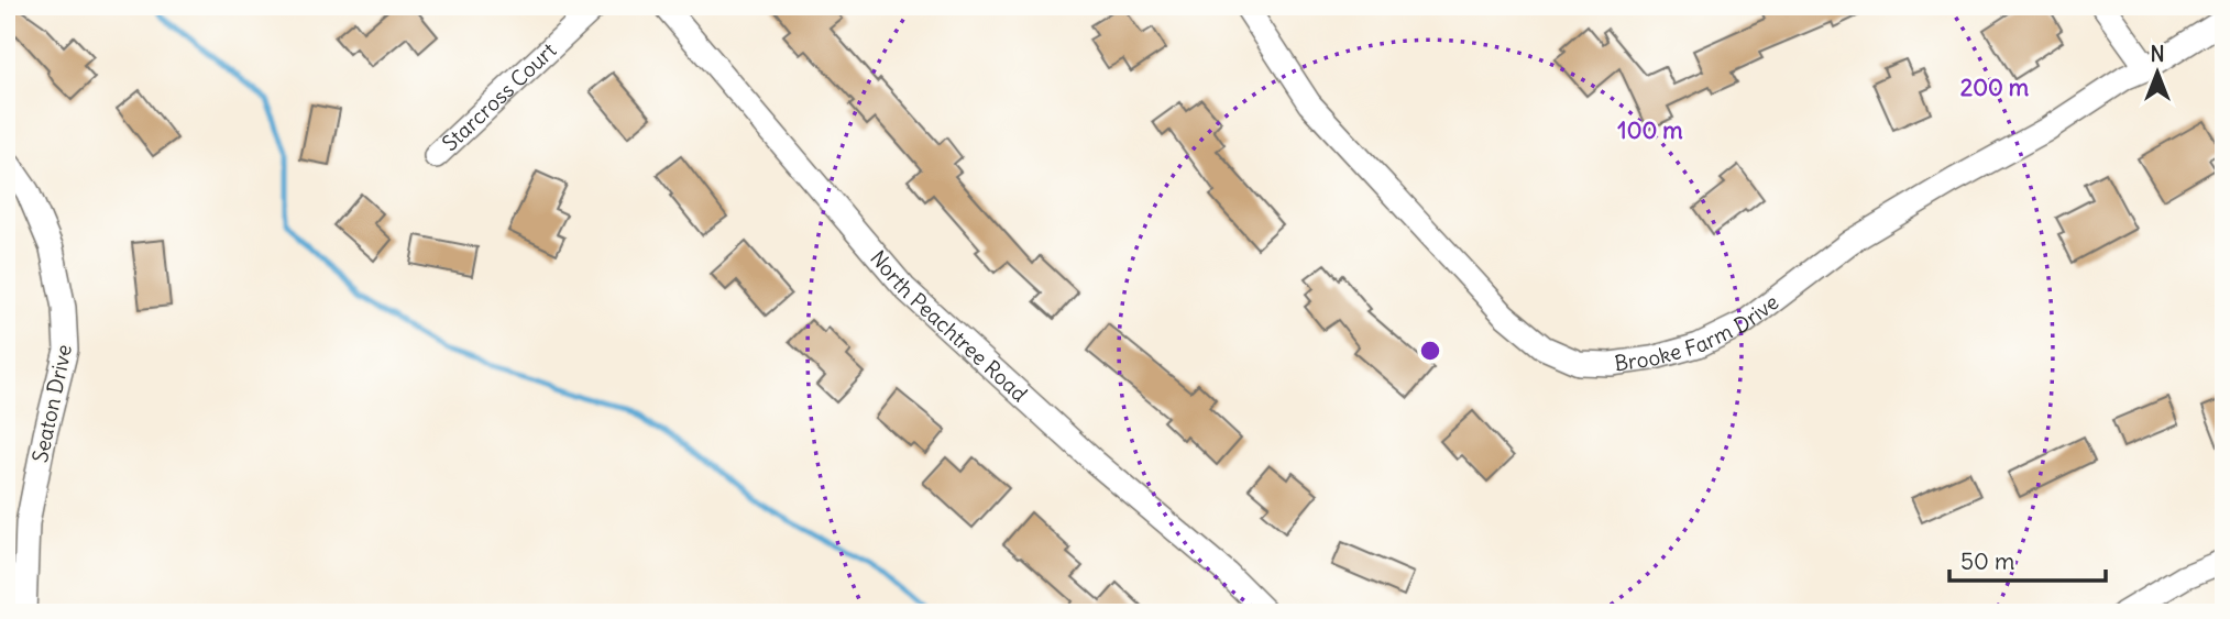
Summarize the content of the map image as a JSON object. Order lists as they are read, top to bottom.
{
  "streets": {
    "street": [
      "Starcross Court",
      "North Peachtree Road",
      "Brooke Farm Drive",
      "Seaton Drive"
    ]
  },
  "scale_bar": "50 m",
  "north": "top",
  "rings": ["200 m", "100 m"]
}
